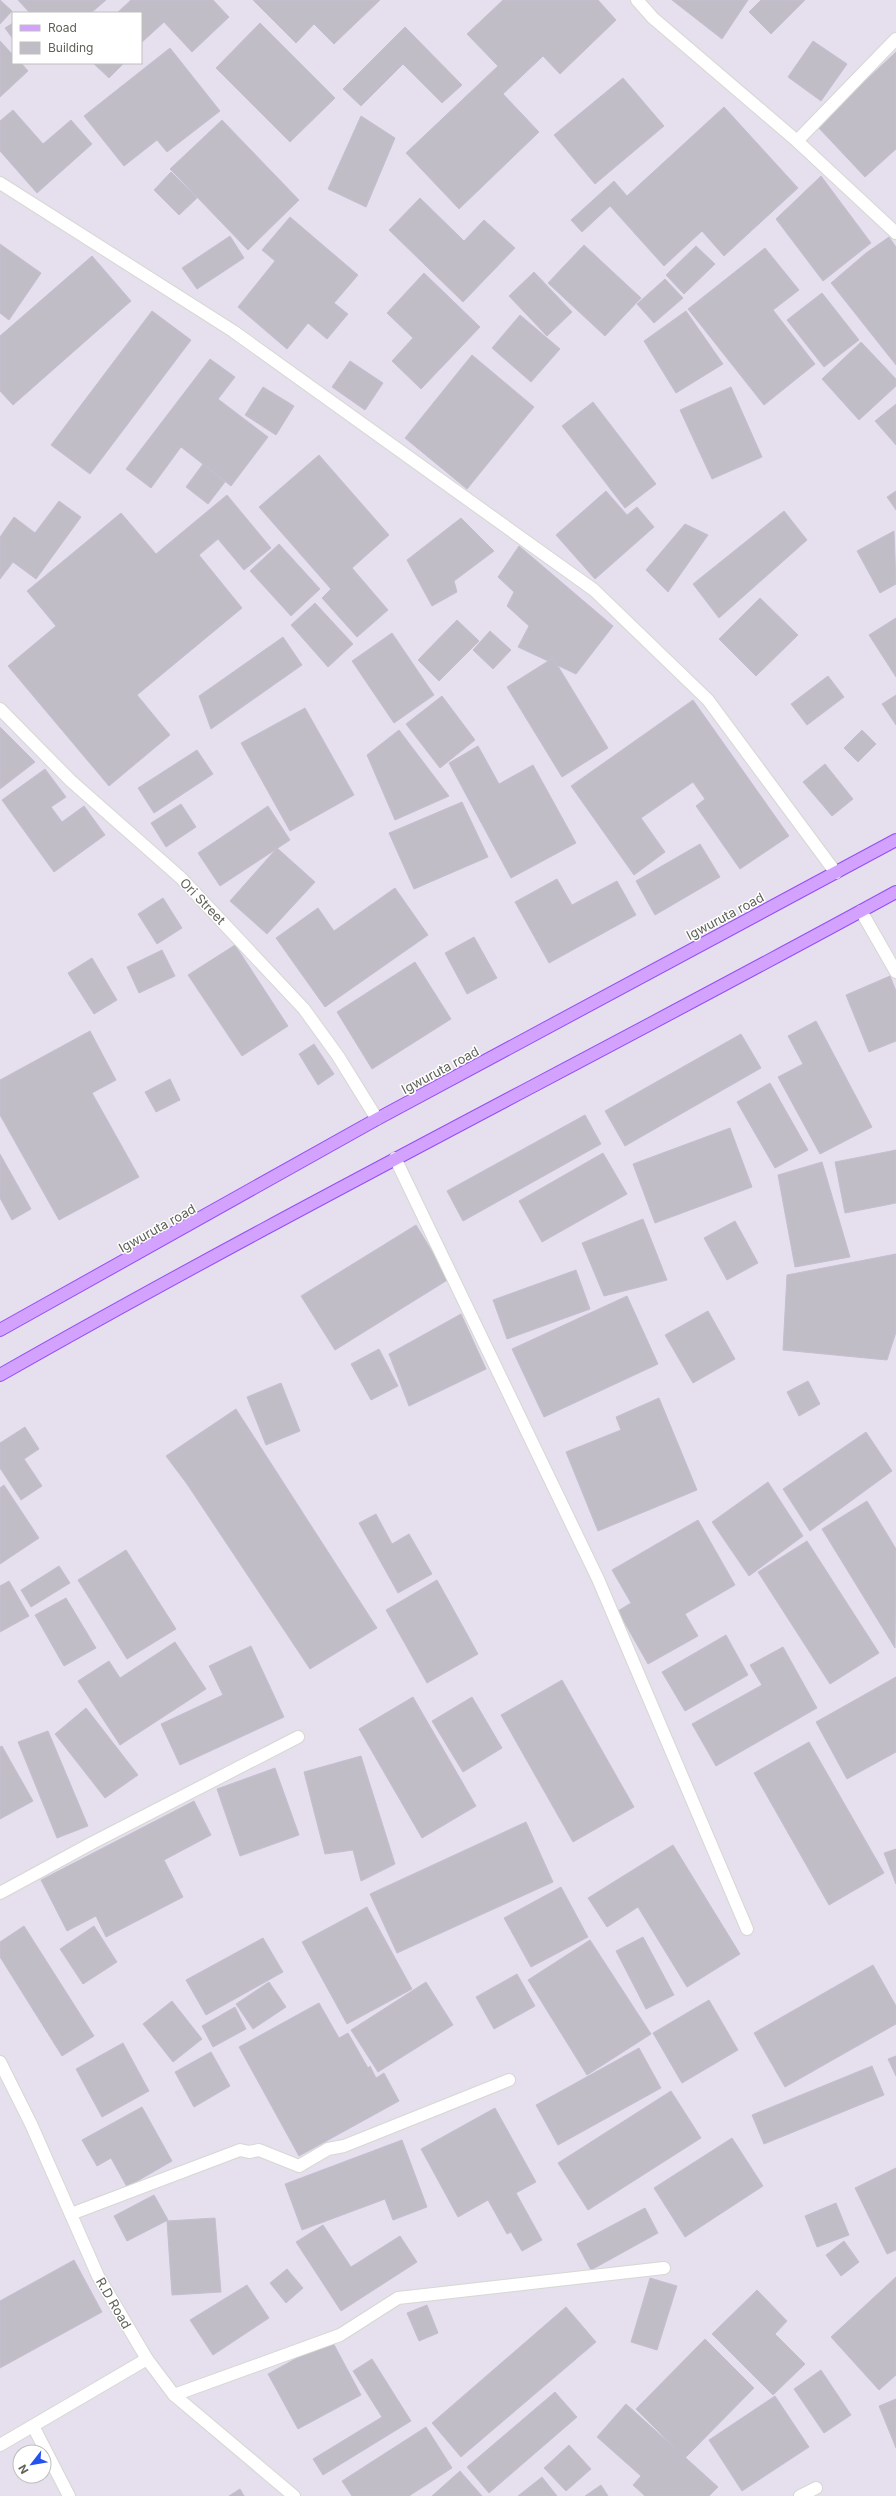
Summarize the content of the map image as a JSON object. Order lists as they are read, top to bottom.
{
  "streets": {
    "main road": ["Igwuruta road"],
    "street": ["Ori Street", "R.D Road"]
  },
  "crossings": [
    ["Ori Street", "Igwuruta road"]
  ],
  "legend": ["Road", "Building"],
  "north": "bottom left"
}
